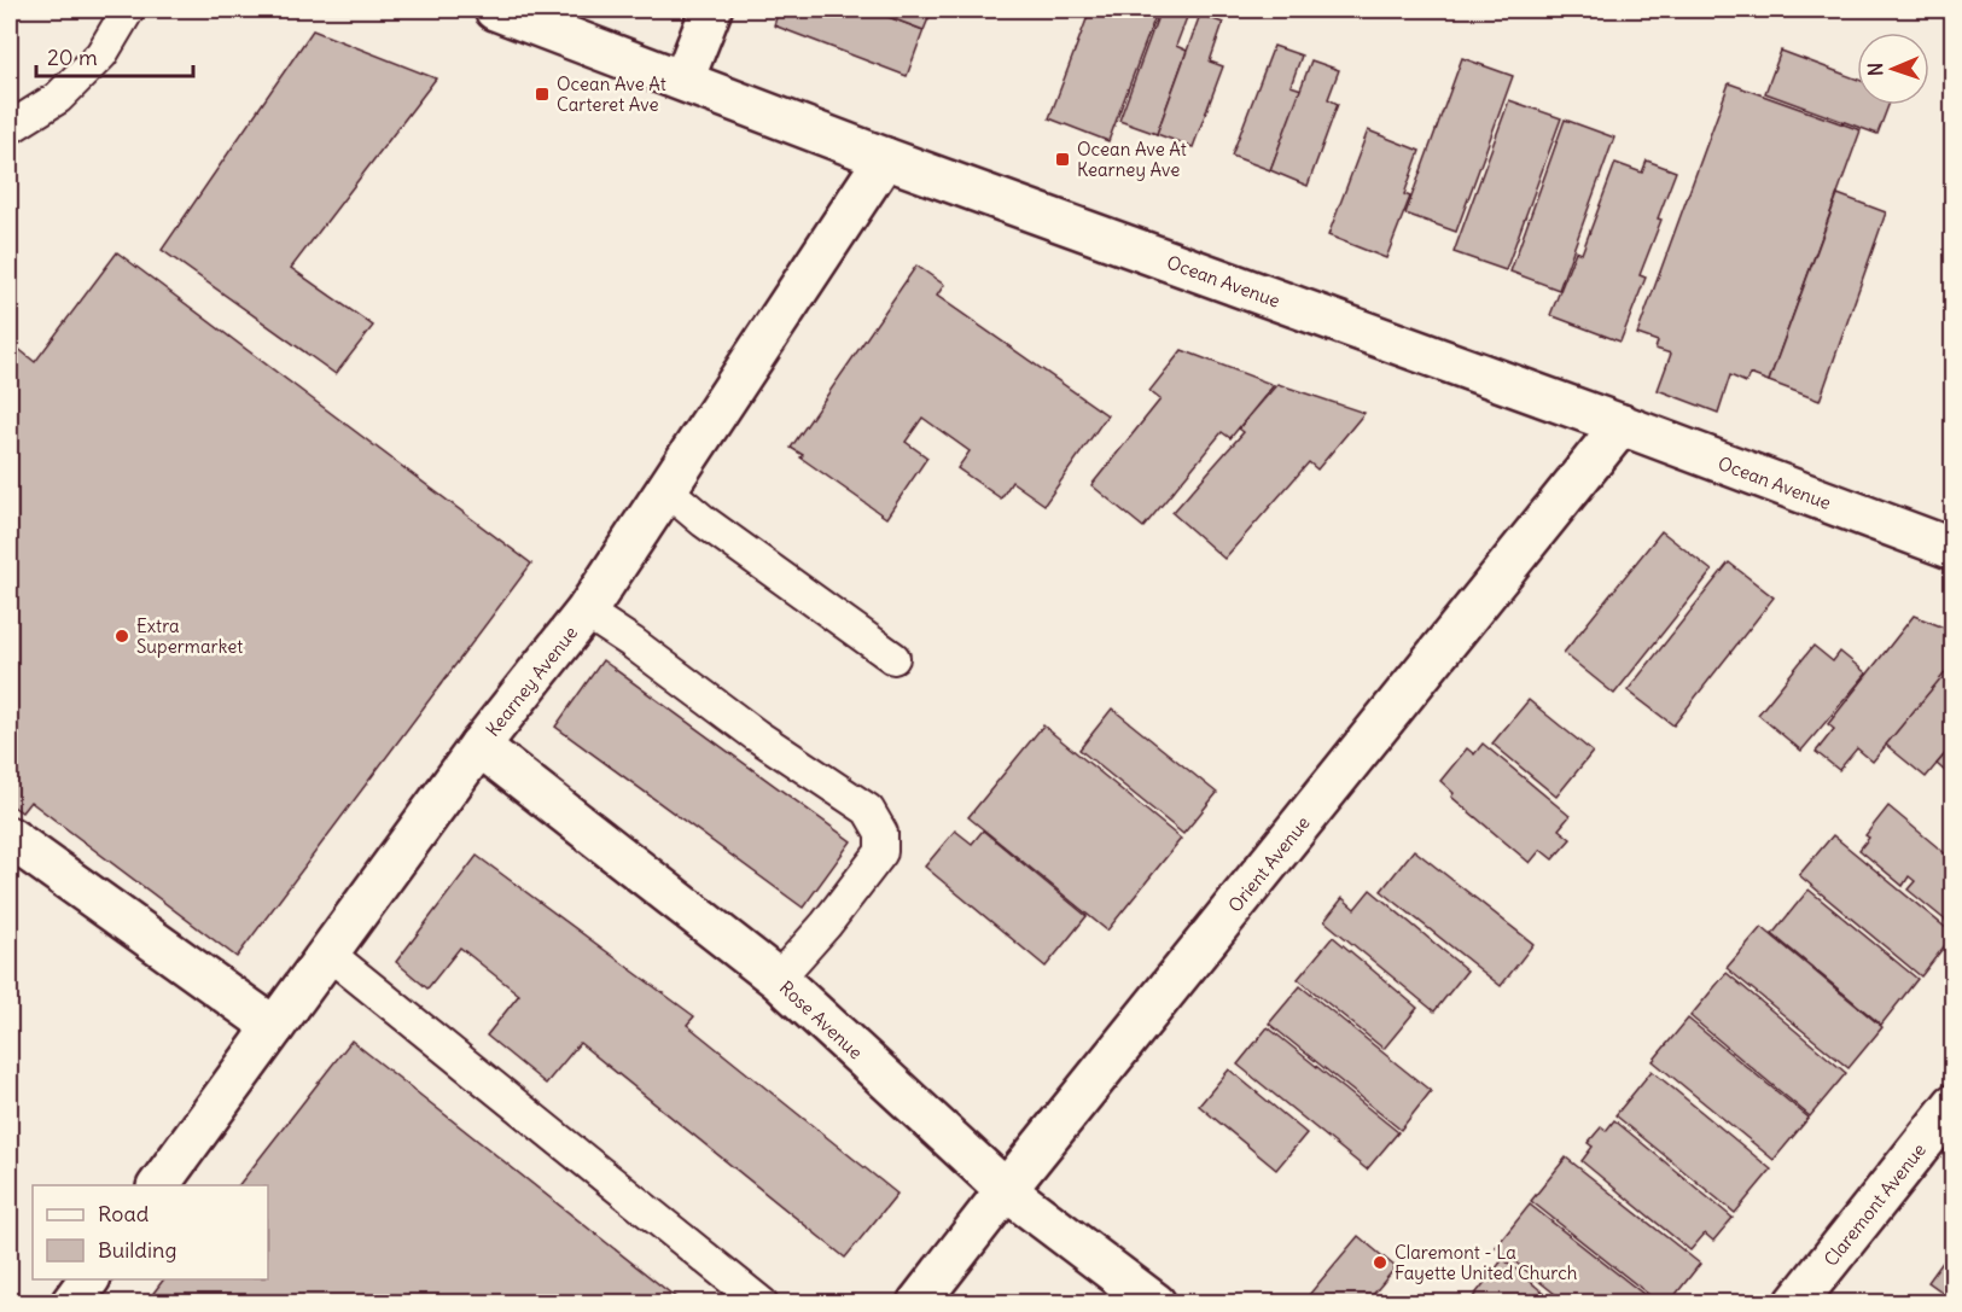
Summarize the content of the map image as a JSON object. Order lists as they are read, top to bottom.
{
  "streets": {
    "street": [
      "Ocean Avenue",
      "Kearney Avenue",
      "Orient Avenue",
      "Rose Avenue",
      "Claremont Avenue"
    ]
  },
  "crossings": [
    ["Ocean Avenue", "Kearney Avenue"],
    ["Ocean Avenue", "Orient Avenue"],
    ["Kearney Avenue", "Rose Avenue"],
    ["Orient Avenue", "Rose Avenue"]
  ],
  "places": {
    "transit": ["Ocean Ave At Carteret Ave", "Ocean Ave At Kearney Ave"],
    "other": ["Extra Supermarket", "Claremont - La Fayette United Church"]
  },
  "legend": ["Road", "Building"],
  "scale_bar": "20 m",
  "north": "left"
}
